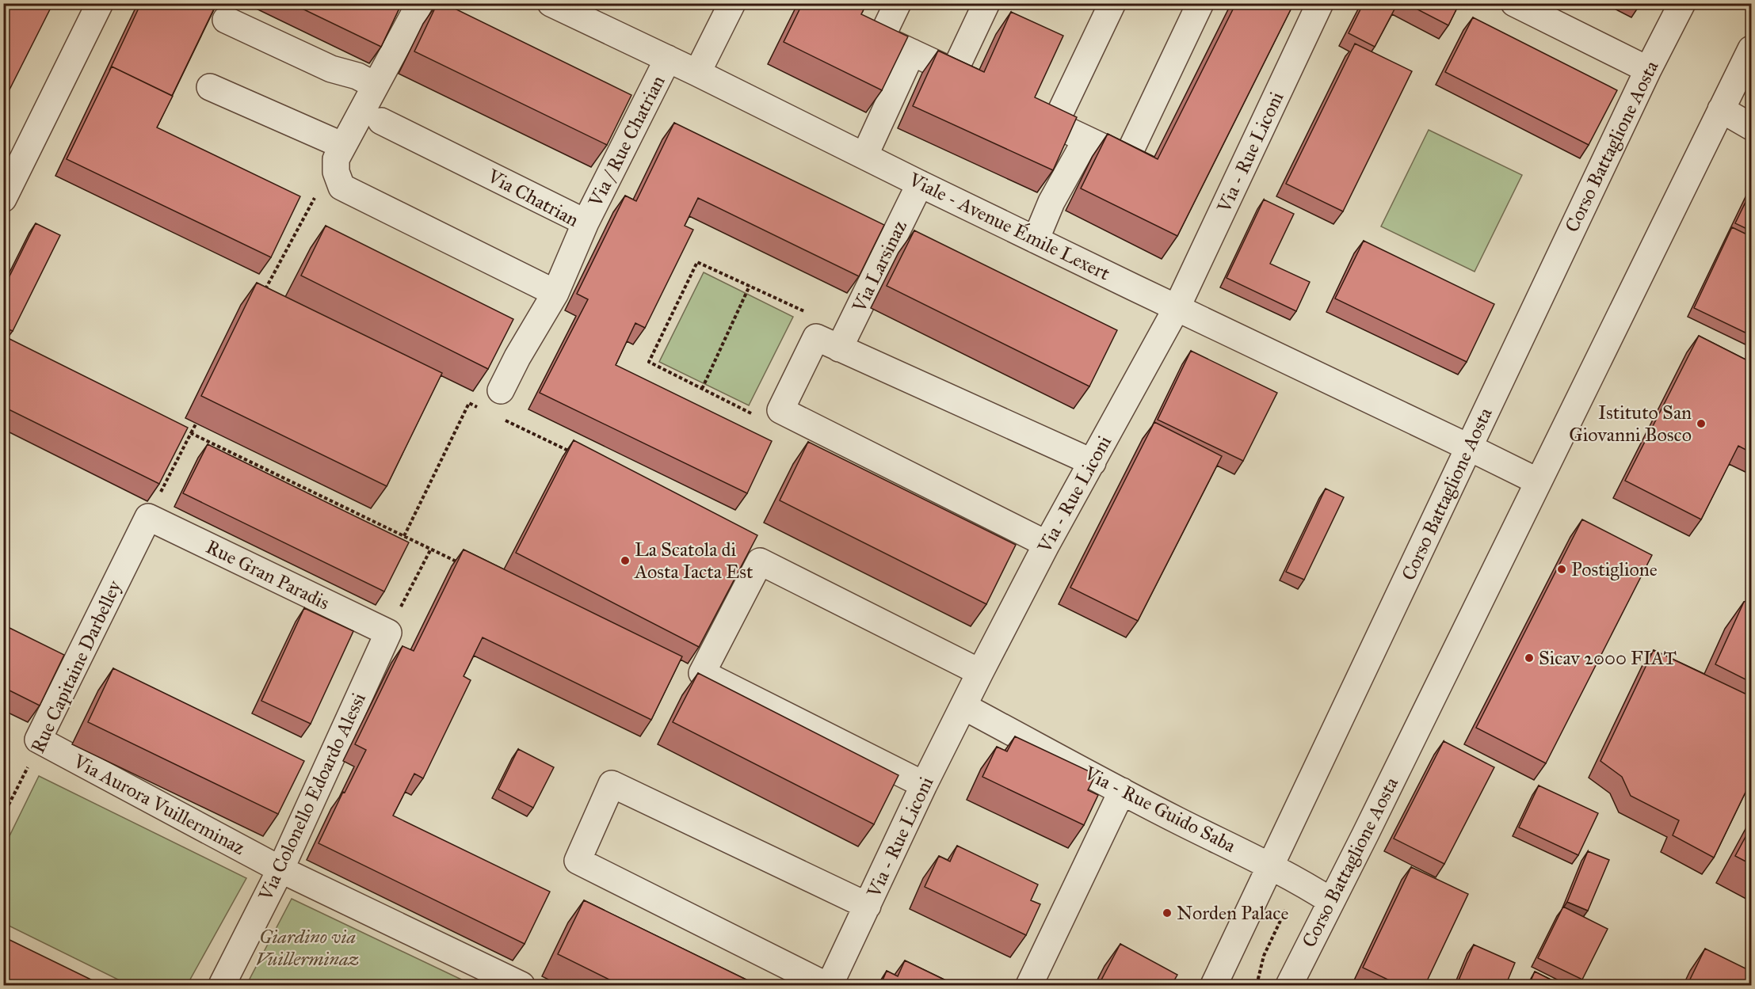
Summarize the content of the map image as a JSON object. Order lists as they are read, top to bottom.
{
  "streets": {
    "street": [
      "Via / Rue Chatrian",
      "Corso Battaglione Aosta",
      "Via - Rue Liconi",
      "Via Chatrian",
      "Viale - Avenue Émile Lexert",
      "Via Larsinaz",
      "Rue Gran Paradis",
      "Rue Capitaine Darbelley",
      "Via Colonello Edoardo Alessi",
      "Via Aurora Vuillerminaz",
      "Via - Rue Guido Saba"
    ]
  },
  "crossings": [
    ["Via / Rue Chatrian", "Via Chatrian"],
    ["Via / Rue Chatrian", "Viale - Avenue Émile Lexert"],
    ["Corso Battaglione Aosta", "Viale - Avenue Émile Lexert"],
    ["Corso Battaglione Aosta", "Via - Rue Guido Saba"],
    ["Via - Rue Liconi", "Viale - Avenue Émile Lexert"],
    ["Via - Rue Liconi", "Via - Rue Guido Saba"],
    ["Viale - Avenue Émile Lexert", "Via Larsinaz"],
    ["Rue Gran Paradis", "Rue Capitaine Darbelley"],
    ["Rue Gran Paradis", "Via Colonello Edoardo Alessi"],
    ["Rue Capitaine Darbelley", "Via Aurora Vuillerminaz"],
    ["Via Colonello Edoardo Alessi", "Via Aurora Vuillerminaz"]
  ],
  "parks": ["Giardino via Vuillerminaz"],
  "places": [
    "Istituto San Giovanni Bosco",
    "La Scatola di Aosta Iacta Est",
    "Postiglione",
    "Sicav 2000 FIAT",
    "Norden Palace"
  ]
}
